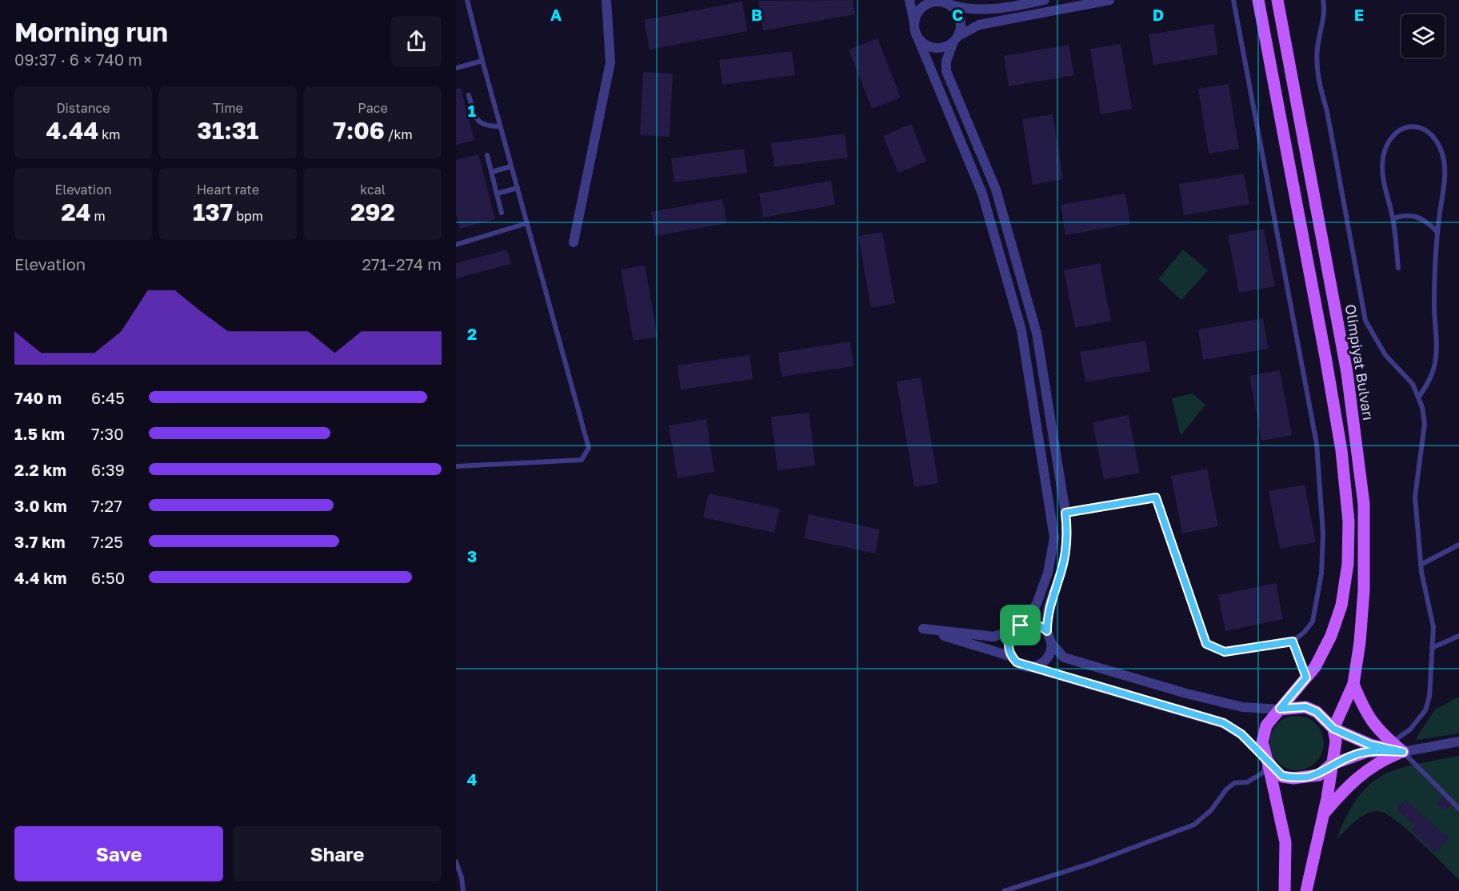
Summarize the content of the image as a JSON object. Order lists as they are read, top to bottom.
{
  "streets": {
    "main road": ["Olimpiyat Bulvarı"]
  },
  "page": {
    "heading": ["Morning run", "09:37 · 6 × 740 m"],
    "stats": [
      ["Distance", "4.44 km"],
      ["Time", "31:31"],
      ["Pace", "7:06 /km"],
      ["Elevation", "24 m"],
      ["Heart rate", "137 bpm"],
      ["kcal", "292"]
    ],
    "chart": ["Elevation", "271–274 m"],
    "list": [
      {
        "name": "740 m",
        "note": "6:45"
      },
      {
        "name": "1.5 km",
        "note": "7:30"
      },
      {
        "name": "2.2 km",
        "note": "6:39"
      },
      {
        "name": "3.0 km",
        "note": "7:27"
      },
      {
        "name": "3.7 km",
        "note": "7:25"
      },
      {
        "name": "4.4 km",
        "note": "6:50"
      }
    ],
    "buttons": ["Save", "Share"]
  },
  "grid": {
    "columns": [
      "A",
      "B",
      "C",
      "D",
      "E"
    ],
    "rows": [
      "1",
      "2",
      "3",
      "4"
    ]
  }
}
